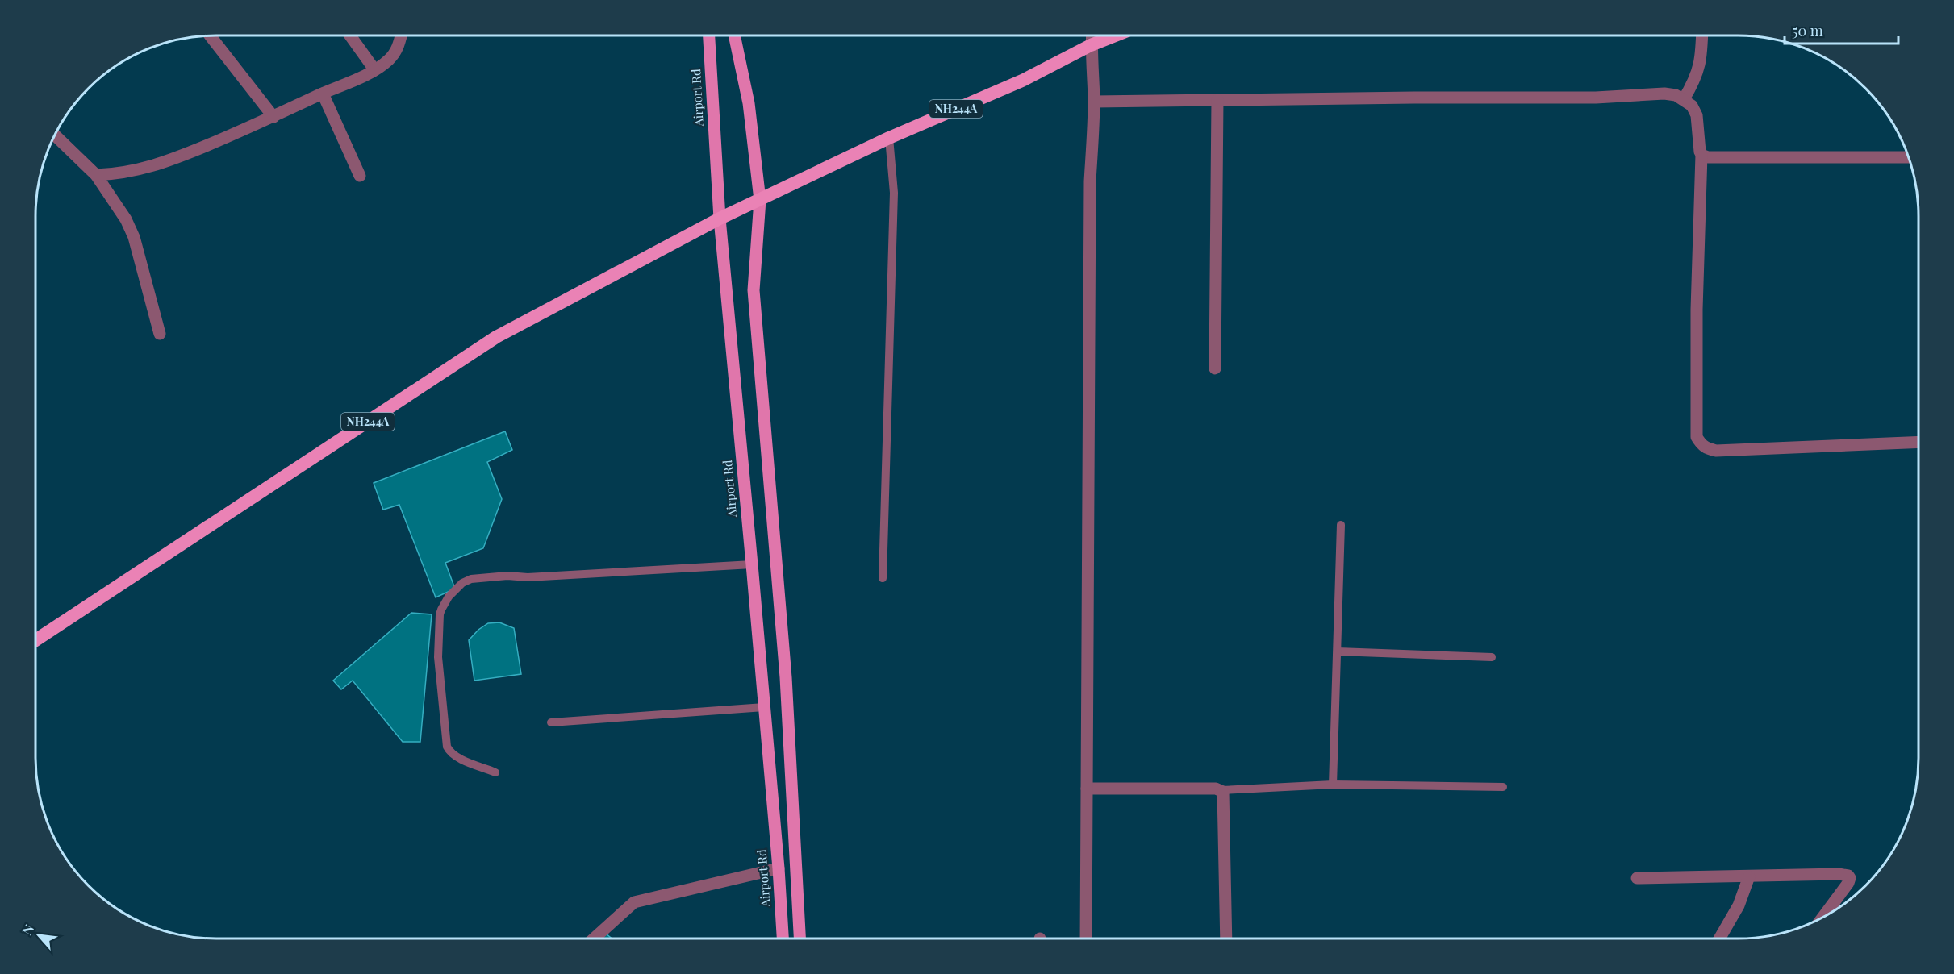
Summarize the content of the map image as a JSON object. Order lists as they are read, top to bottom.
{
  "streets": {
    "highway": ["NH244A"],
    "main road": ["Airport Rd"]
  },
  "crossings": [
    ["Airport Rd", "NH244A"]
  ],
  "scale_bar": "50 m",
  "north": "top left"
}
